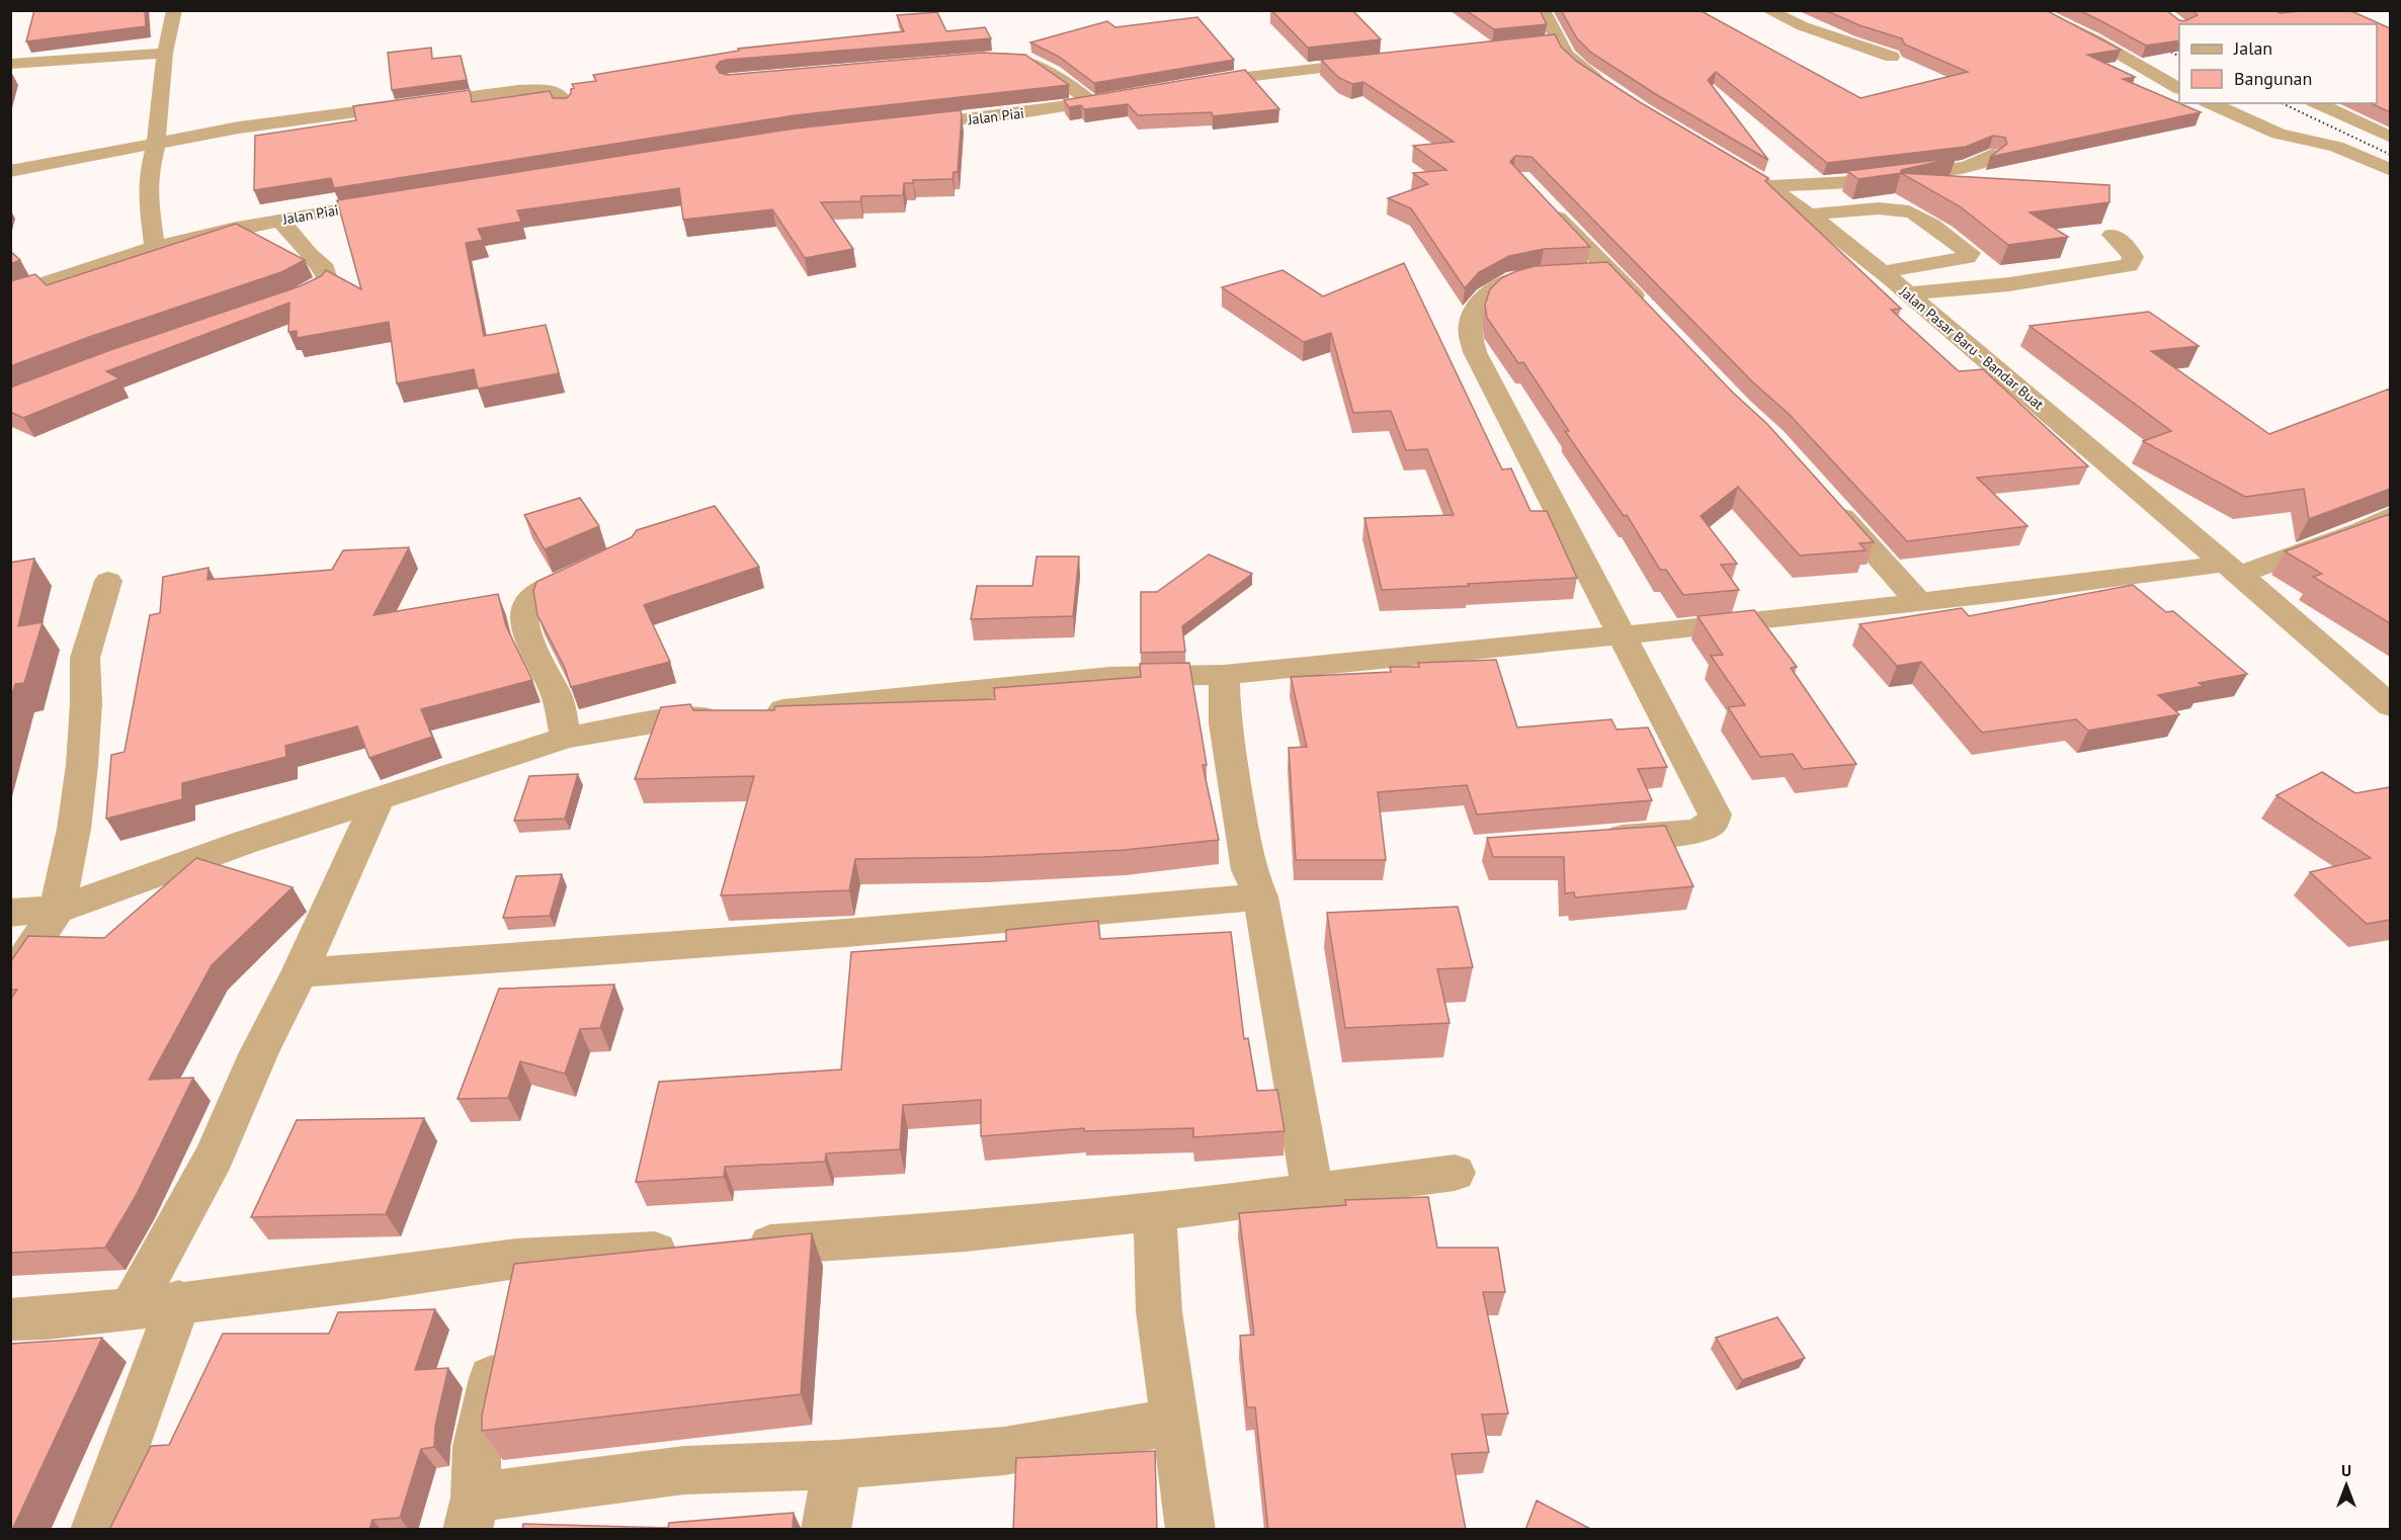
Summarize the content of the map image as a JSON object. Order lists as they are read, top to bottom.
{
  "streets": {
    "street": ["Jalan Piai", "Jalan Pasar Baru - Bandar Buat"]
  },
  "legend": ["Jalan", "Bangunan"],
  "north": "top"
}
